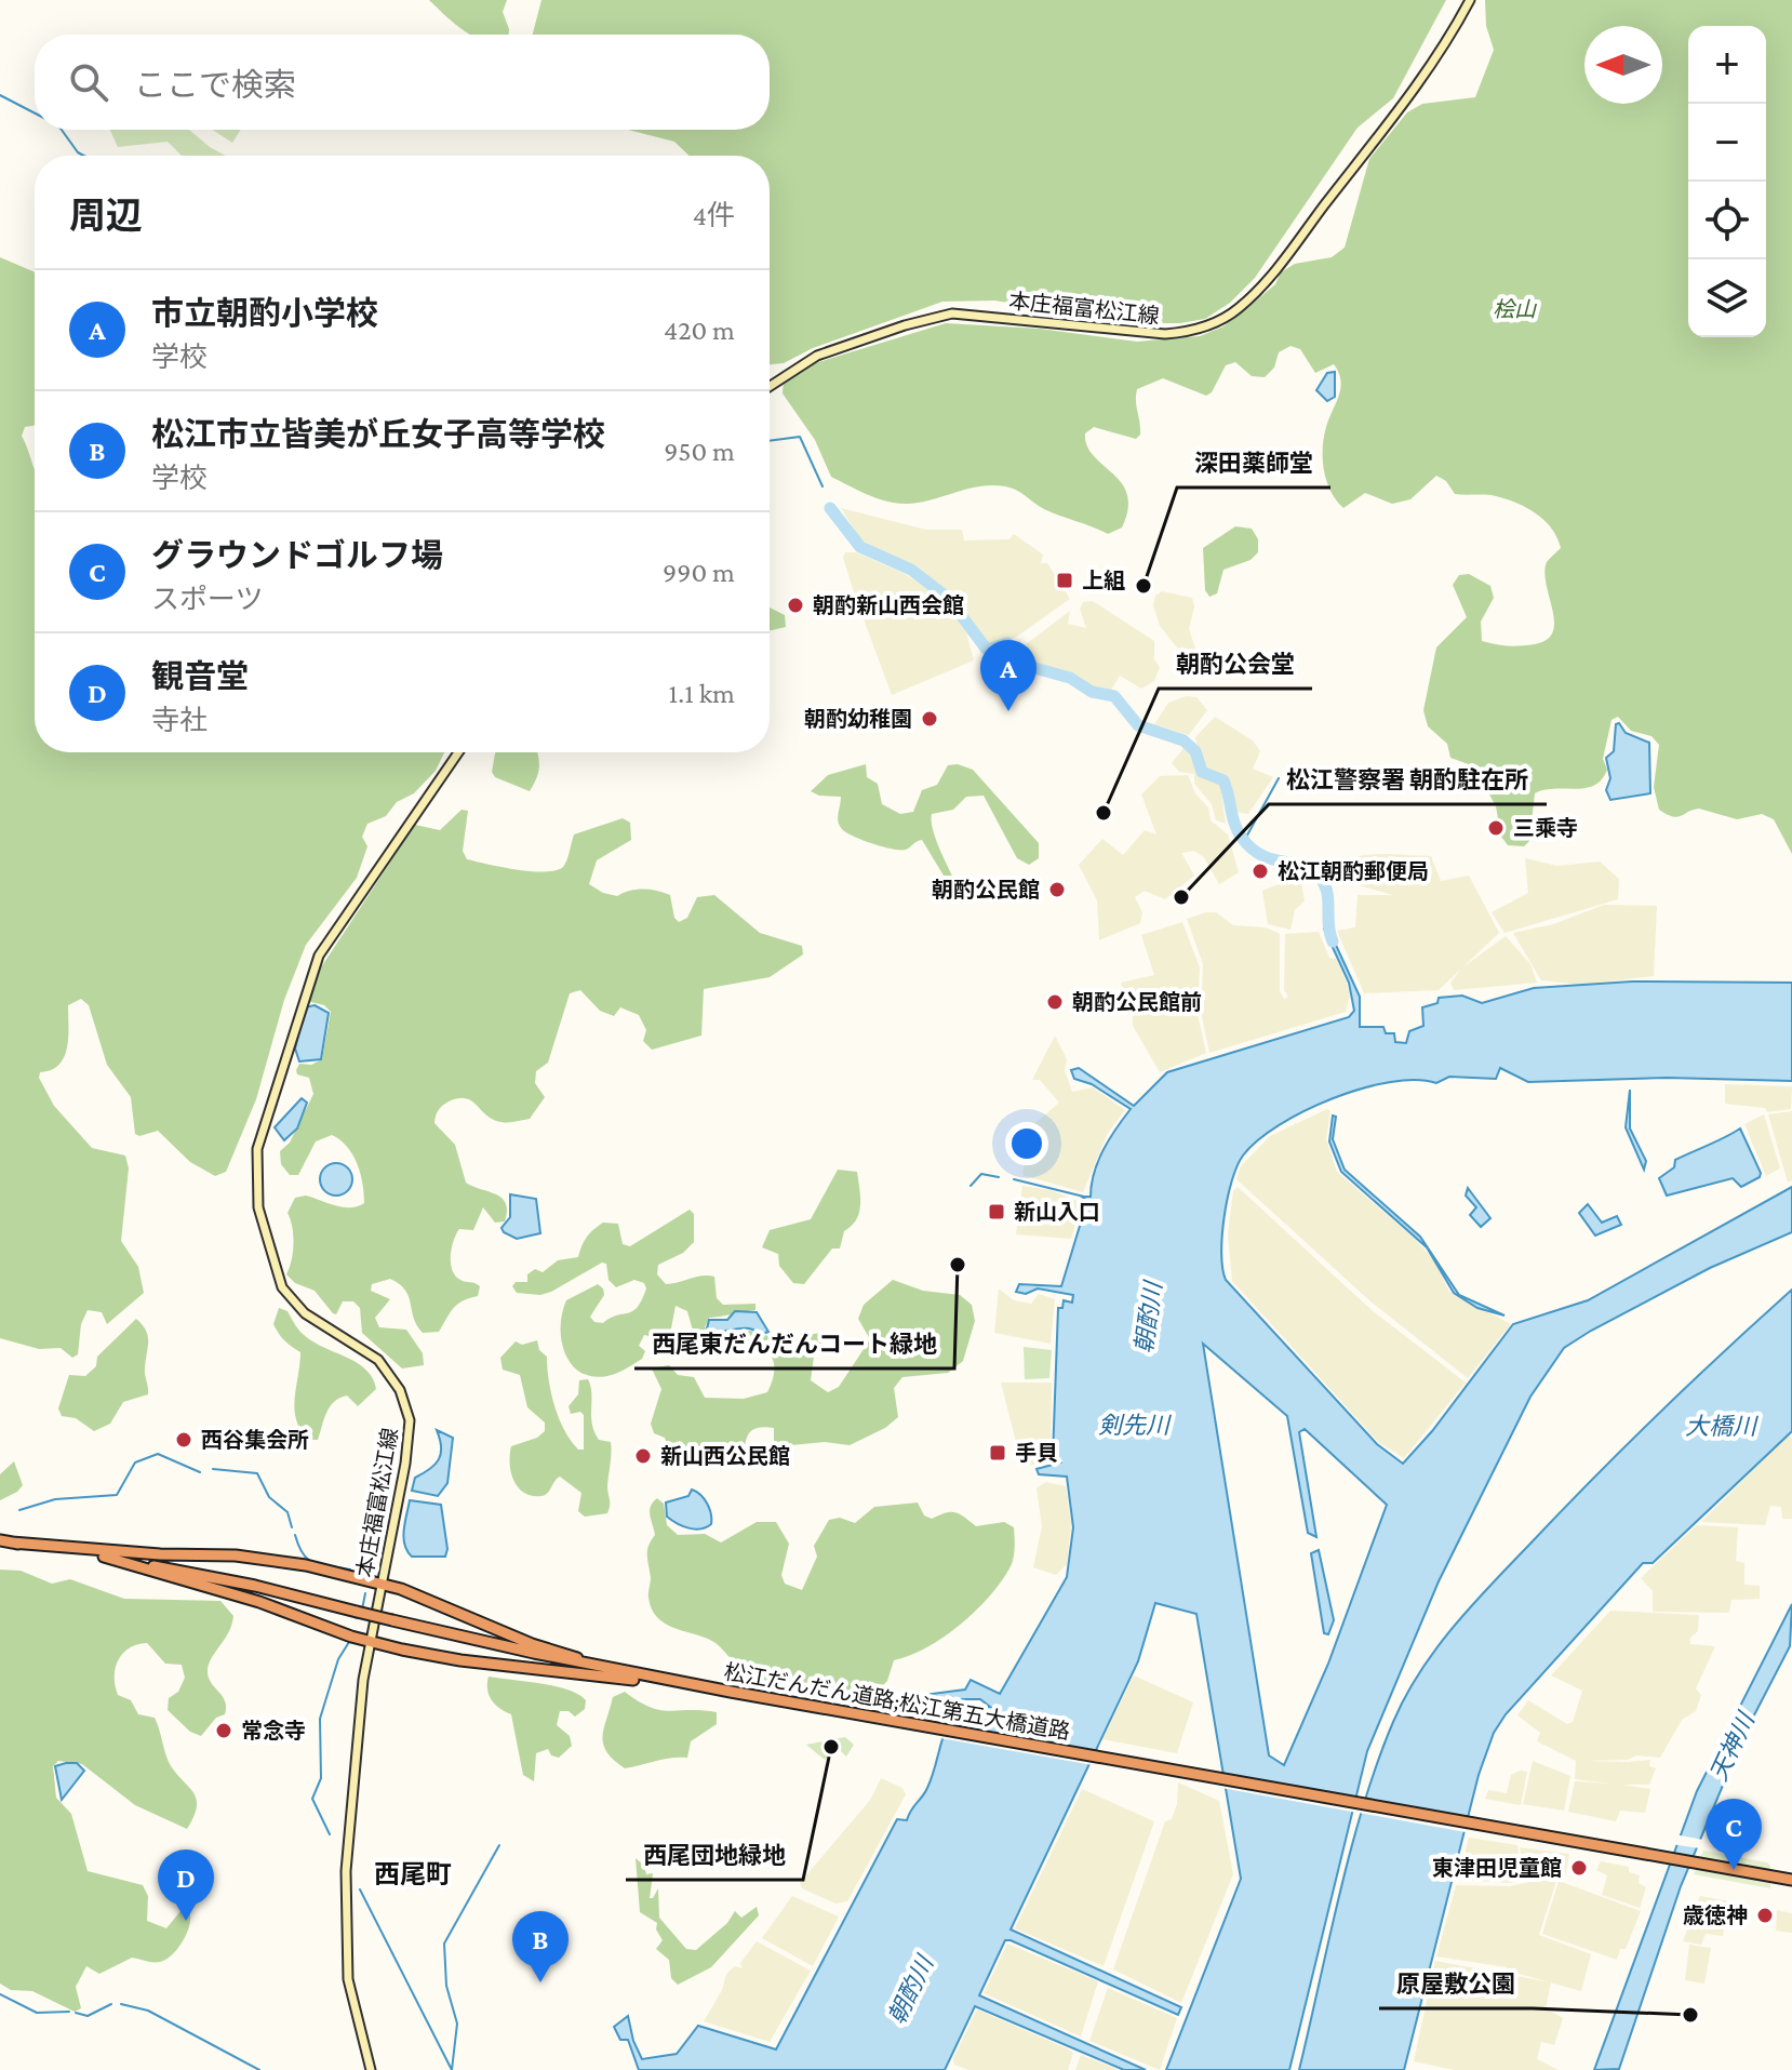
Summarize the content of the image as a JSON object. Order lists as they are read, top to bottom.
{
  "streets": {
    "highway": ["松江だんだん道路;松江第五大橋道路"],
    "main road": ["本庄福富松江線"]
  },
  "districts": ["西尾町"],
  "water": [
    "朝酌川",
    "剣先川",
    "大橋川",
    "天神川"
  ],
  "parks": ["桧山"],
  "places": {
    "transit": ["上組", "新山入口", "手貝"],
    "other": [
      "深田薬師堂",
      "朝酌新山西会館",
      "朝酌幼稚園",
      "朝酌公会堂",
      "三乘寺",
      "松江朝酌郵便局",
      "朝酌公民館",
      "松江警察署 朝酌駐在所",
      "朝酌公民館前",
      "西尾東だんだんコート緑地",
      "西谷集会所",
      "新山西公民館",
      "常念寺",
      "西尾団地緑地",
      "東津田児童館",
      "歳徳神",
      "原屋敷公園"
    ]
  },
  "north": "left",
  "page": {
    "map_buttons": ["+", "−"],
    "search": "ここで検索",
    "heading": ["周辺", "4件"],
    "list": [
      {
        "mark": "A",
        "name": "市立朝酌小学校",
        "note": "学校",
        "value": "420 m"
      },
      {
        "mark": "B",
        "name": "松江市立皆美が丘女子高等学校",
        "note": "学校",
        "value": "950 m"
      },
      {
        "mark": "C",
        "name": "グラウンドゴルフ場",
        "note": "スポーツ",
        "value": "990 m"
      },
      {
        "mark": "D",
        "name": "観音堂",
        "note": "寺社",
        "value": "1.1 km"
      }
    ],
    "pins": [
      "A",
      "C",
      "D",
      "B"
    ]
  }
}
